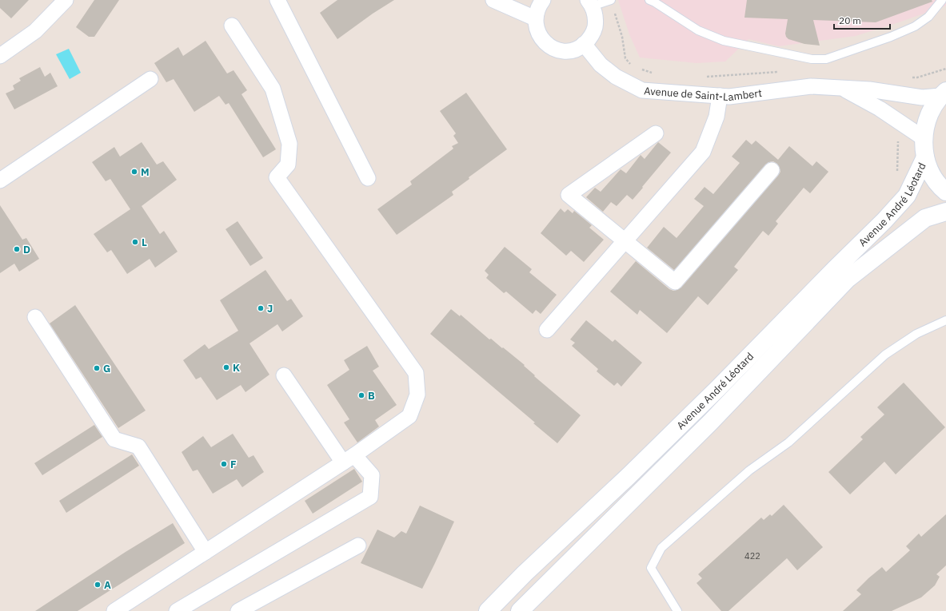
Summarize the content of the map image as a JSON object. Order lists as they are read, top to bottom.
{
  "streets": {
    "main road": ["Avenue André Léotard"],
    "street": ["Avenue de Saint-Lambert"]
  },
  "places": [
    "M",
    "L",
    "D",
    "J",
    "K",
    "G",
    "B",
    "F",
    "A"
  ],
  "house_numbers": ["422"],
  "scale_bar": "20 m"
}
